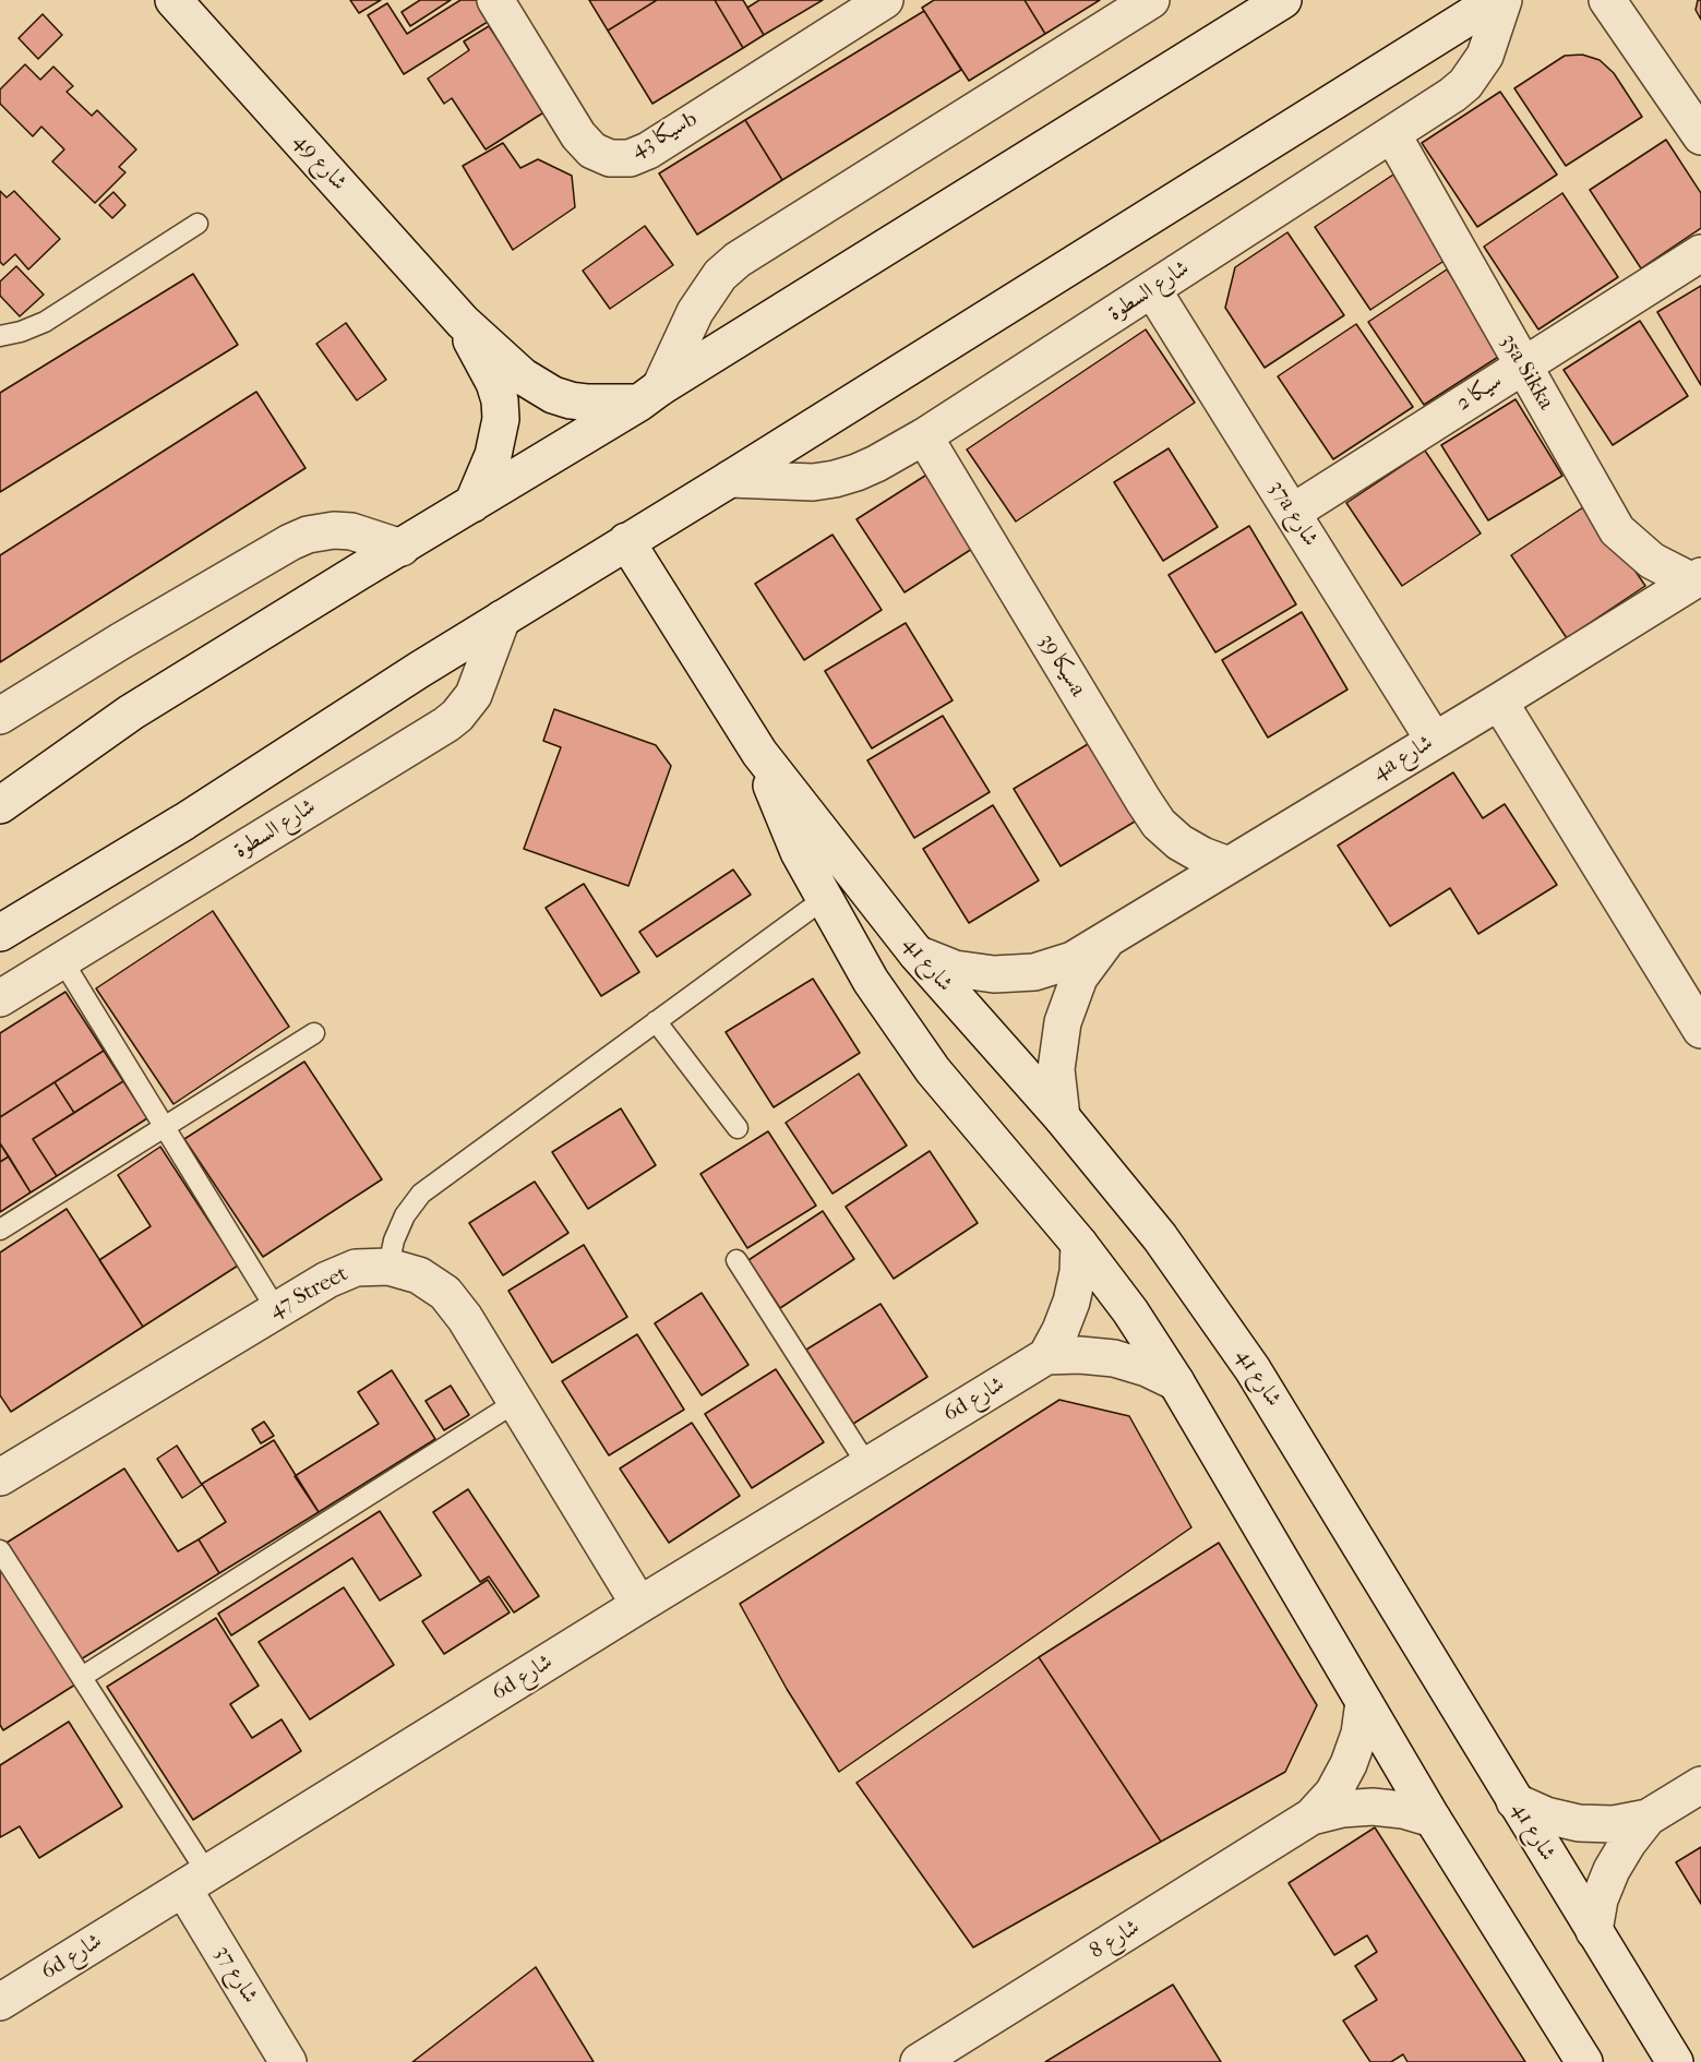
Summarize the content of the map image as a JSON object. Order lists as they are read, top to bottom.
{
  "streets": {
    "street": [
      "سيكا 43b",
      "شارع 49",
      "شارع السطوة",
      "35a Sikka",
      "سيكا 2",
      "37a شارع",
      "سيكا 39a",
      "4a شارع",
      "شارع 41",
      "47 Street",
      "6d شارع",
      "8 شارع",
      "شارع 37"
    ]
  },
  "crossings": [
    ["شارع السطوة", "35a Sikka"],
    ["شارع السطوة", "37a شارع"],
    ["شارع السطوة", "سيكا 39a"],
    ["35a Sikka", "سيكا 2"],
    ["35a Sikka", "4a شارع"],
    ["سيكا 2", "37a شارع"],
    ["37a شارع", "4a شارع"],
    ["سيكا 39a", "4a شارع"],
    ["4a شارع", "شارع 41"],
    ["شارع 41", "6d شارع"],
    ["شارع 41", "8 شارع"],
    ["47 Street", "6d شارع"],
    ["6d شارع", "شارع 37"]
  ]
}
